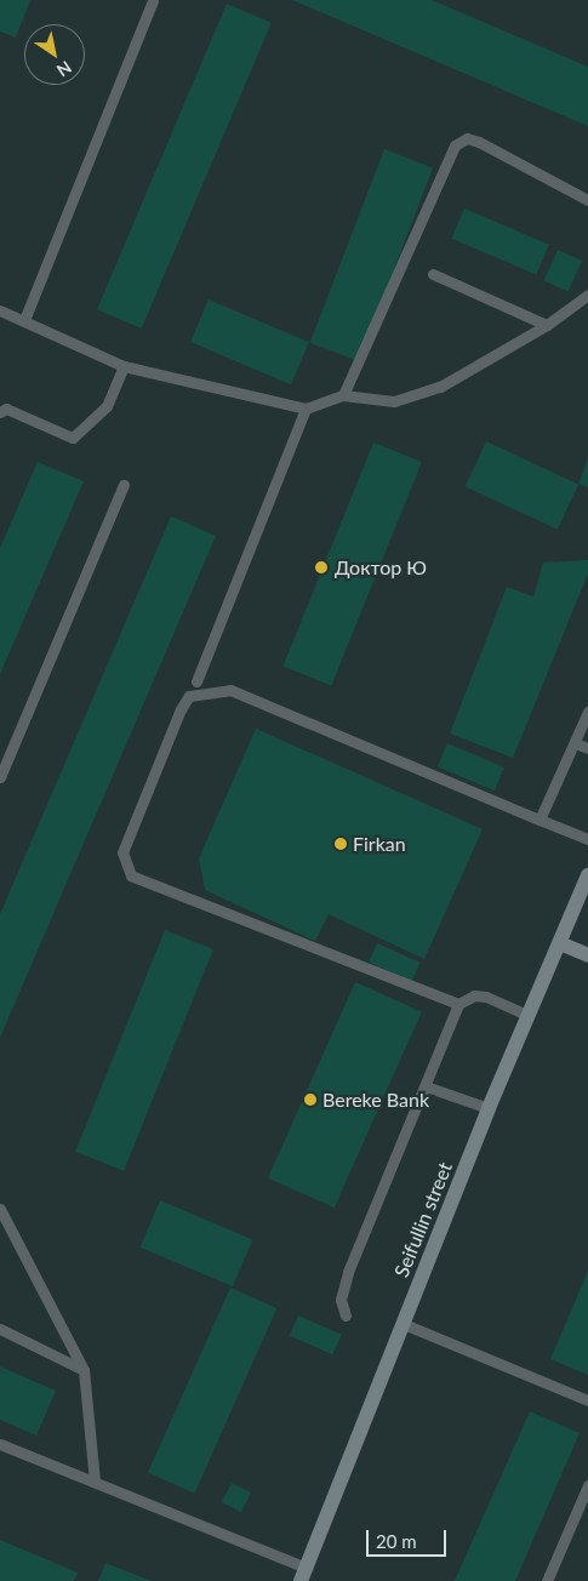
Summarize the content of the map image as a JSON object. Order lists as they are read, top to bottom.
{
  "streets": {
    "street": ["Seifullin street"]
  },
  "places": ["Доктор Ю", "Firkan", "Bereke Bank"],
  "scale_bar": "20 m",
  "north": "bottom right"
}
